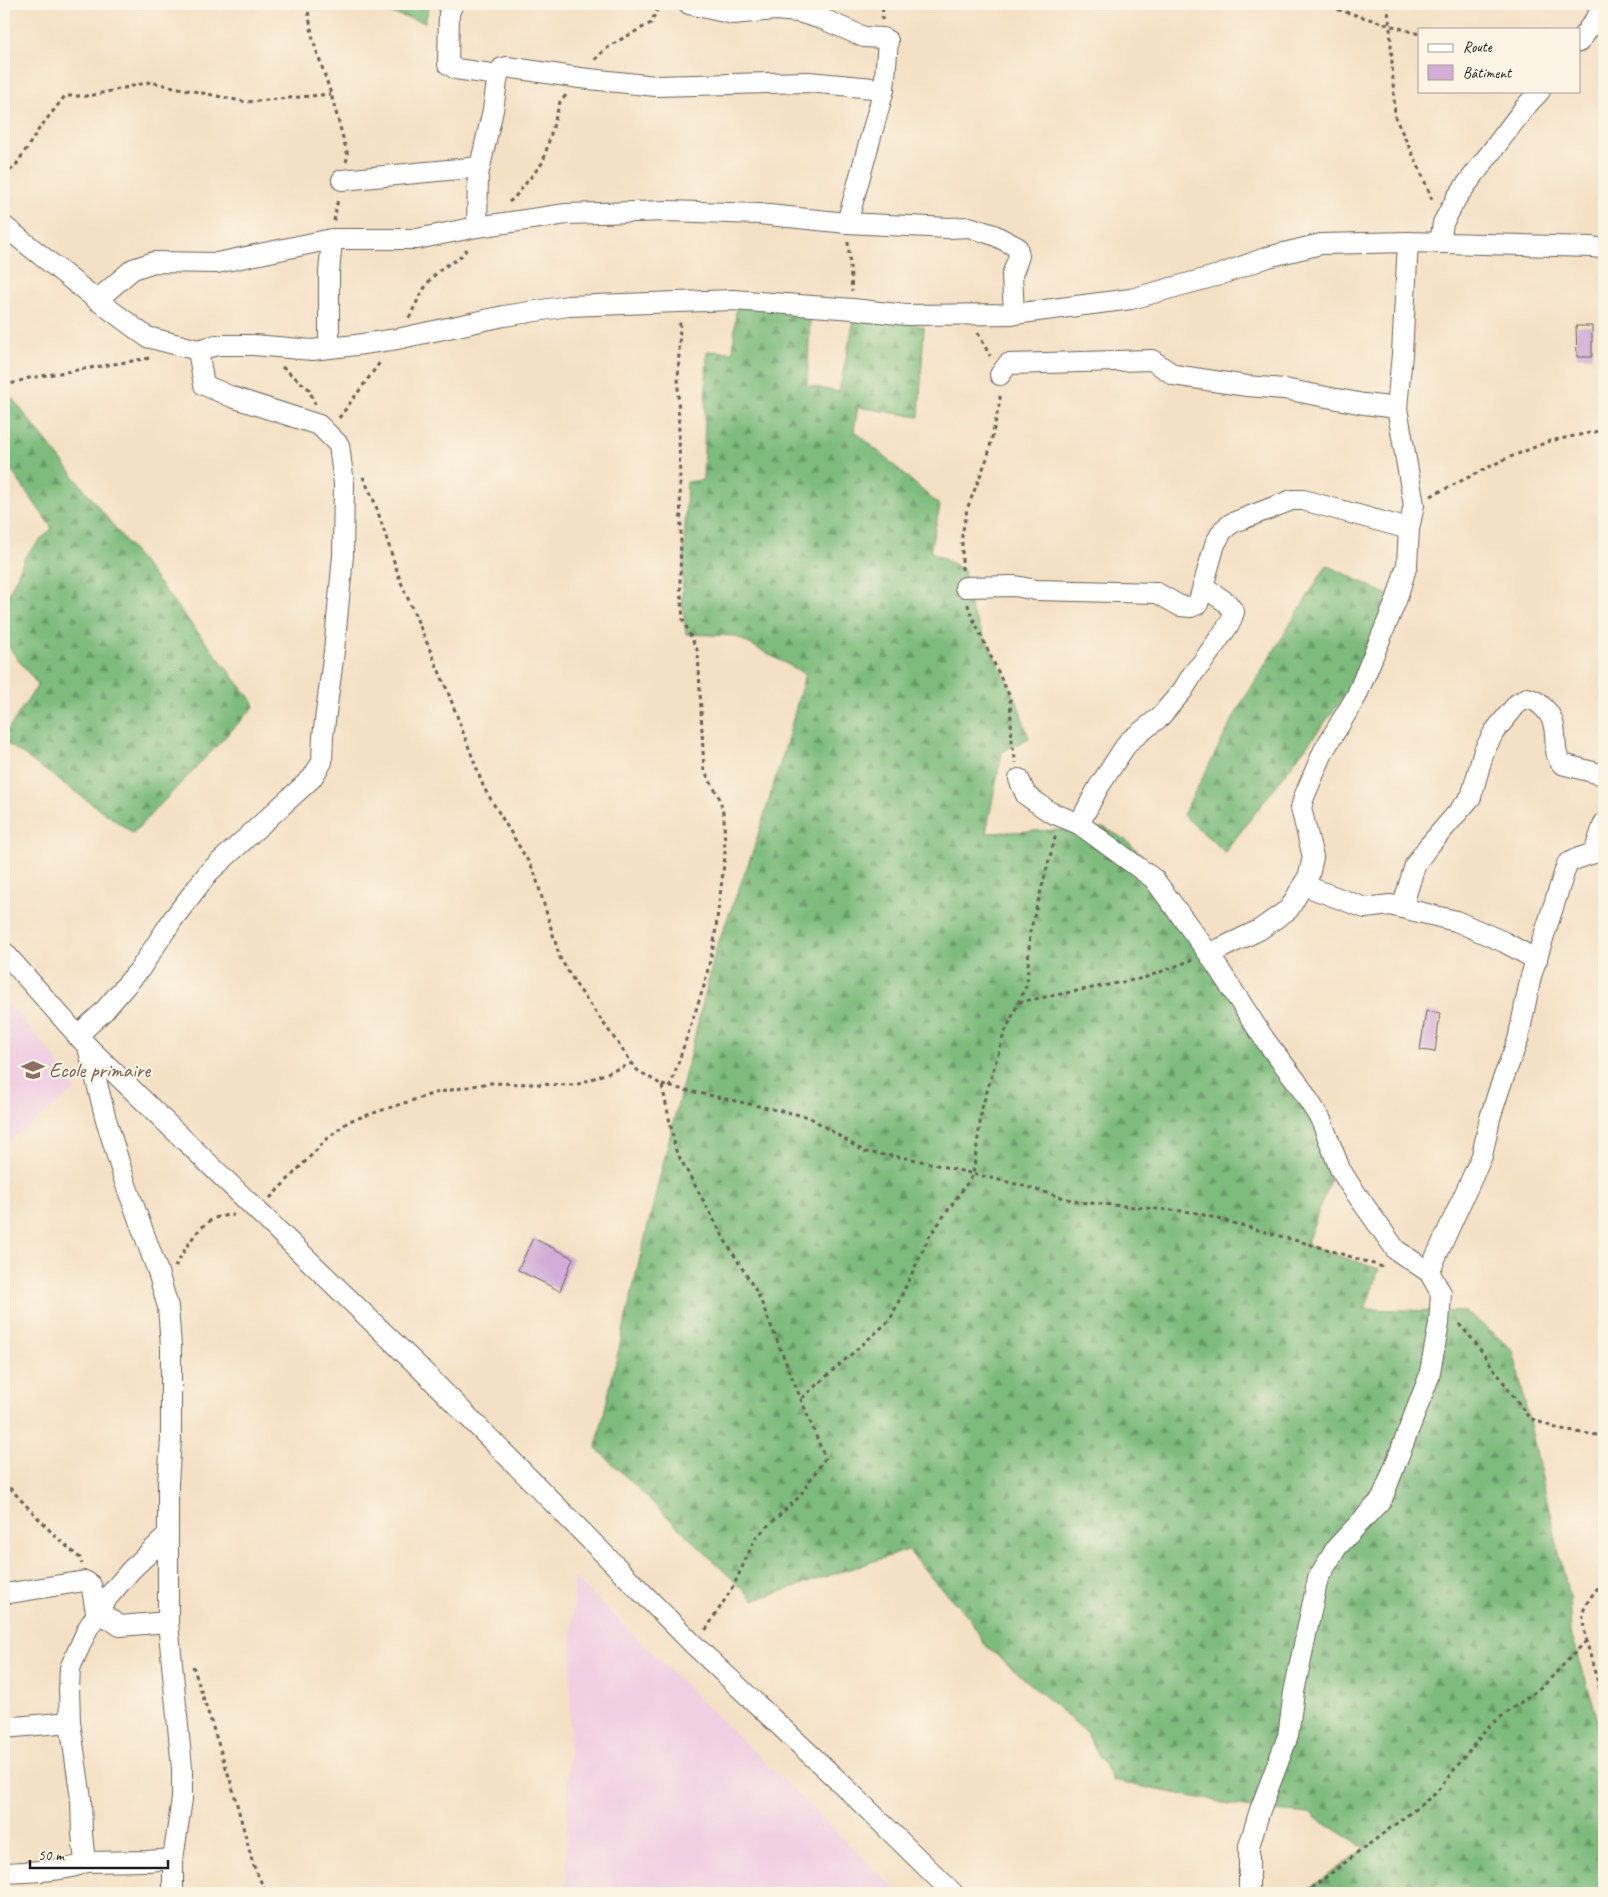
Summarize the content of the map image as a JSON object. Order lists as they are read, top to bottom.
{
  "places": {
    "school or university": ["Ecole primaire"]
  },
  "legend": ["Route", "Bâtiment"],
  "scale_bar": "50 m"
}
